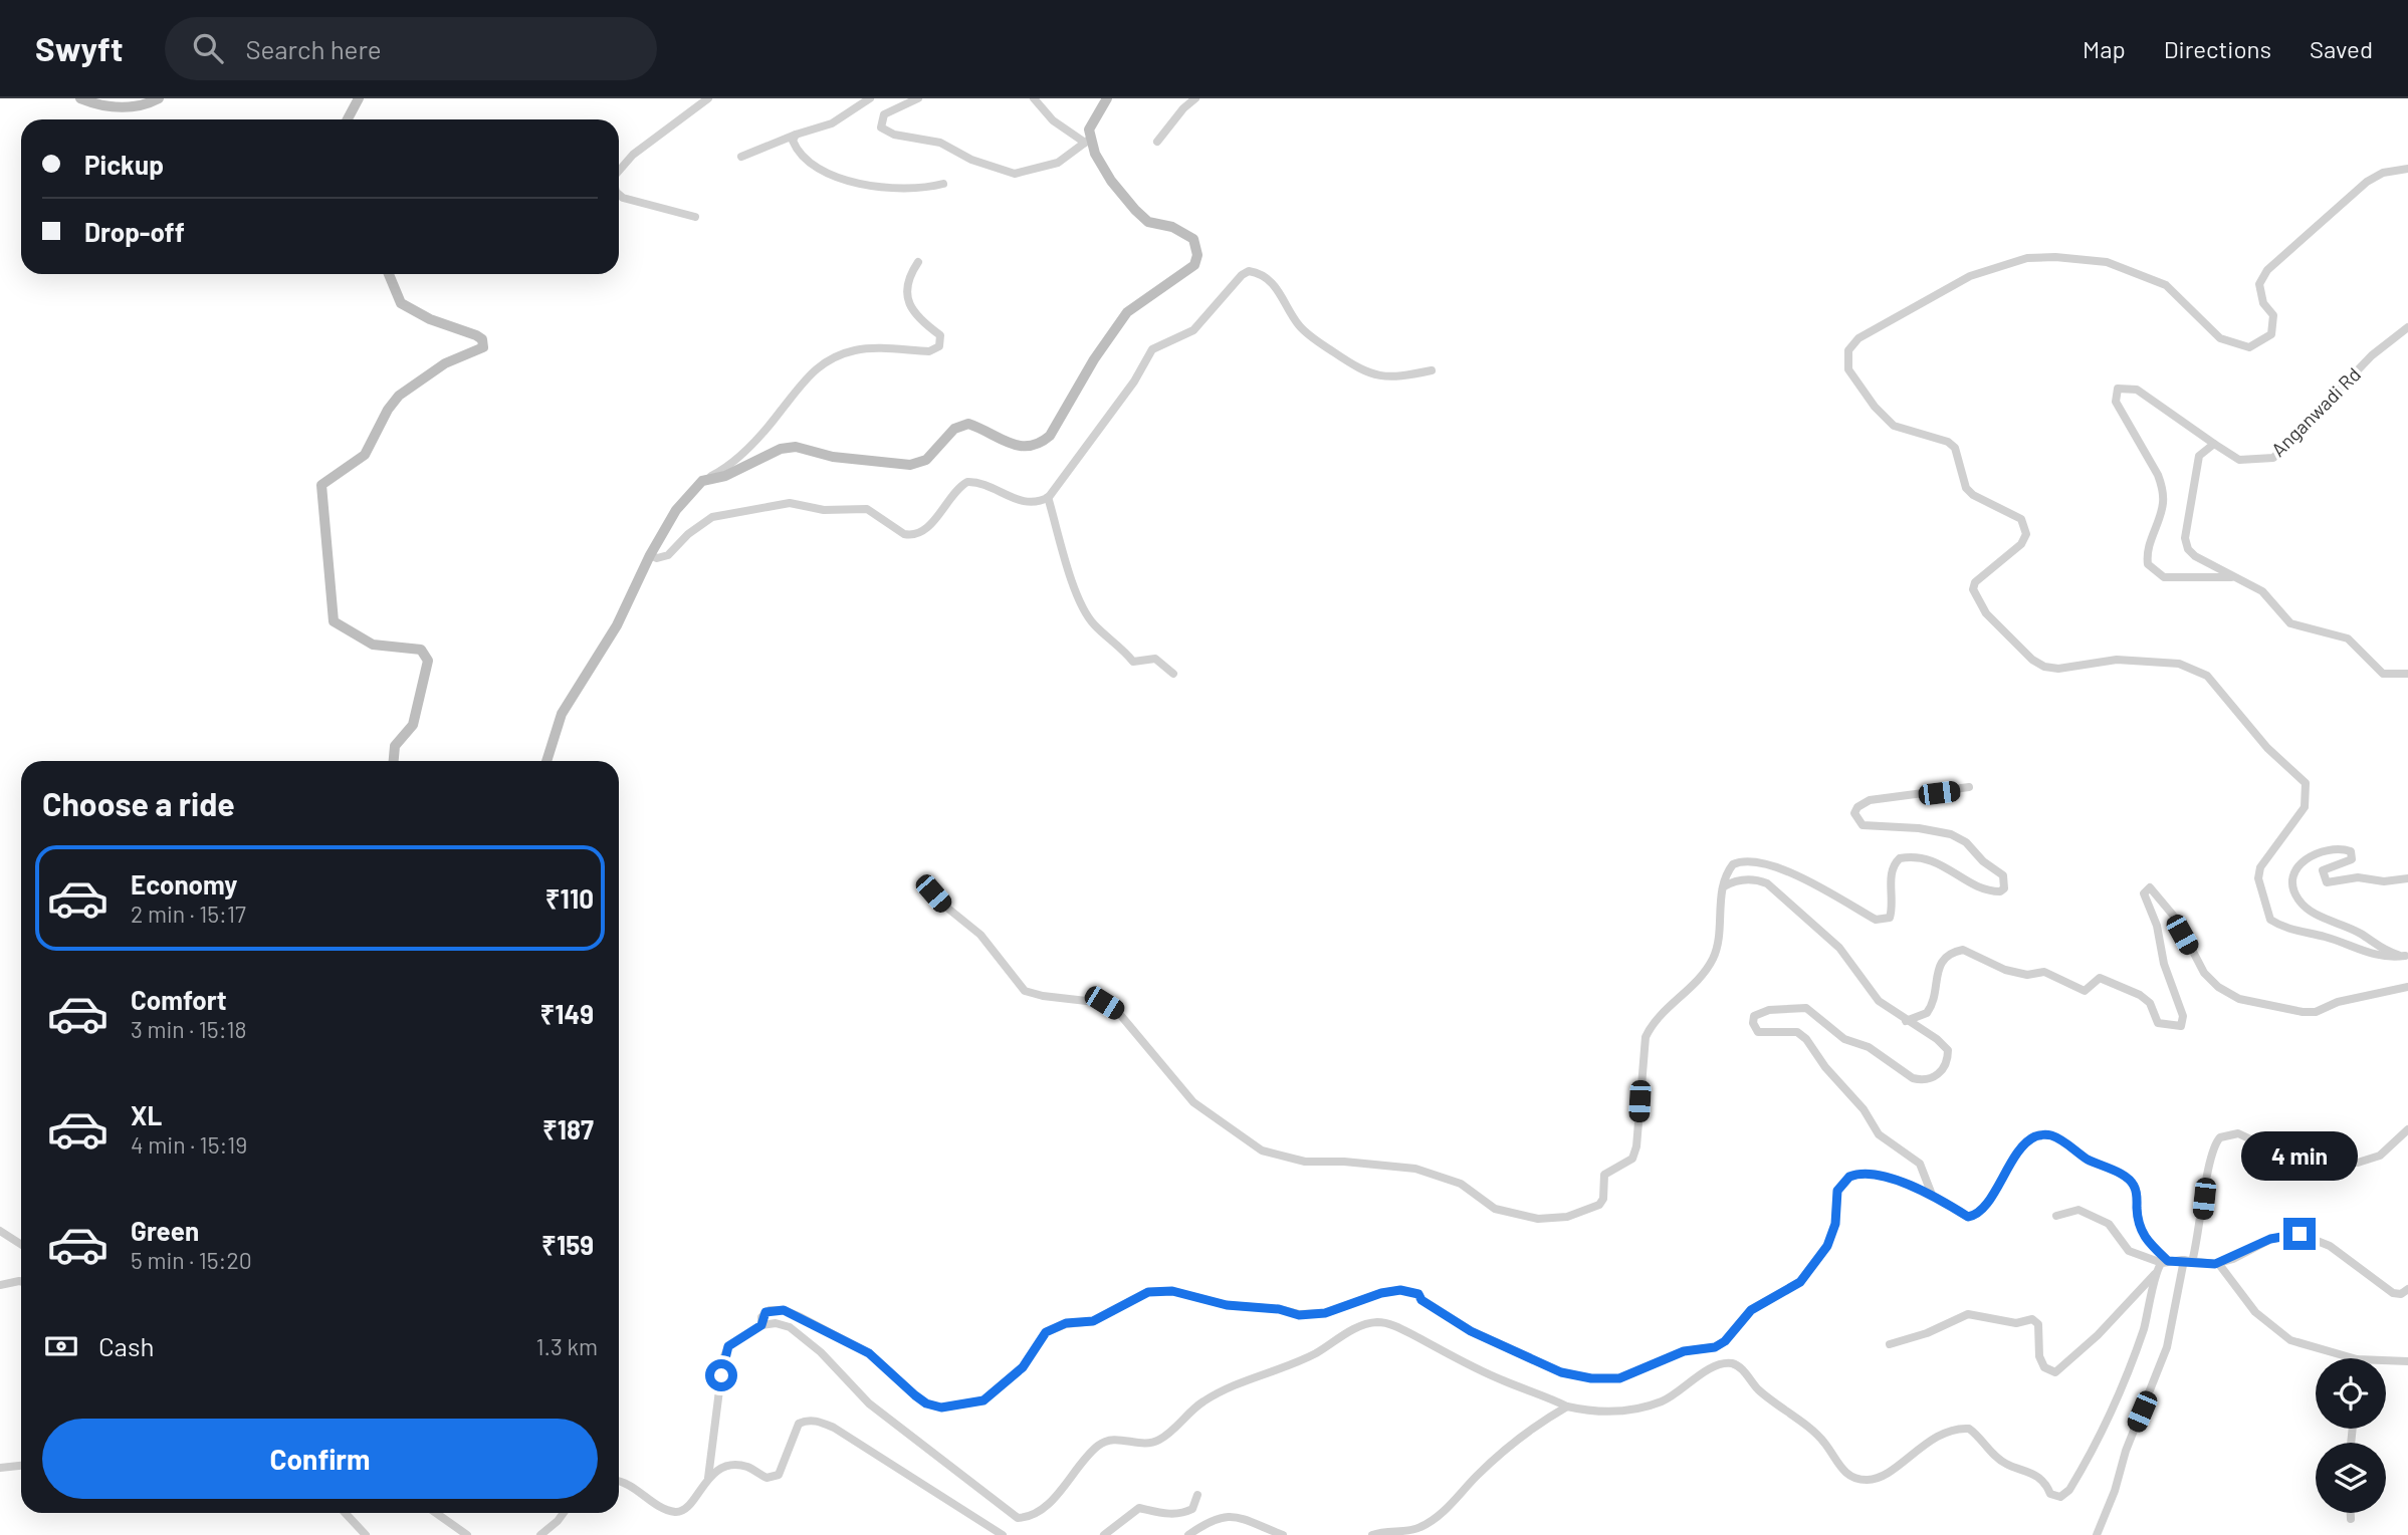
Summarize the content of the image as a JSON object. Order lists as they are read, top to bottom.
{
  "streets": {
    "street": ["Anganwadi Rd"]
  },
  "page": {
    "header": "Swyft",
    "search": "Search here",
    "nav": ["Map", "Directions", "Saved"],
    "banner": ["Pickup", "Drop-off"],
    "heading": "Choose a ride",
    "list": [
      {
        "name": "Economy",
        "note": "2 min · 15:17",
        "value": "₹110"
      },
      {
        "name": "Comfort",
        "note": "3 min · 15:18",
        "value": "₹149"
      },
      {
        "name": "XL",
        "note": "4 min · 15:19",
        "value": "₹187"
      },
      {
        "name": "Green",
        "note": "5 min · 15:20",
        "value": "₹159"
      }
    ],
    "bubble": "4 min",
    "pay": ["Cash", "1.3 km"],
    "buttons": "Confirm"
  }
}
